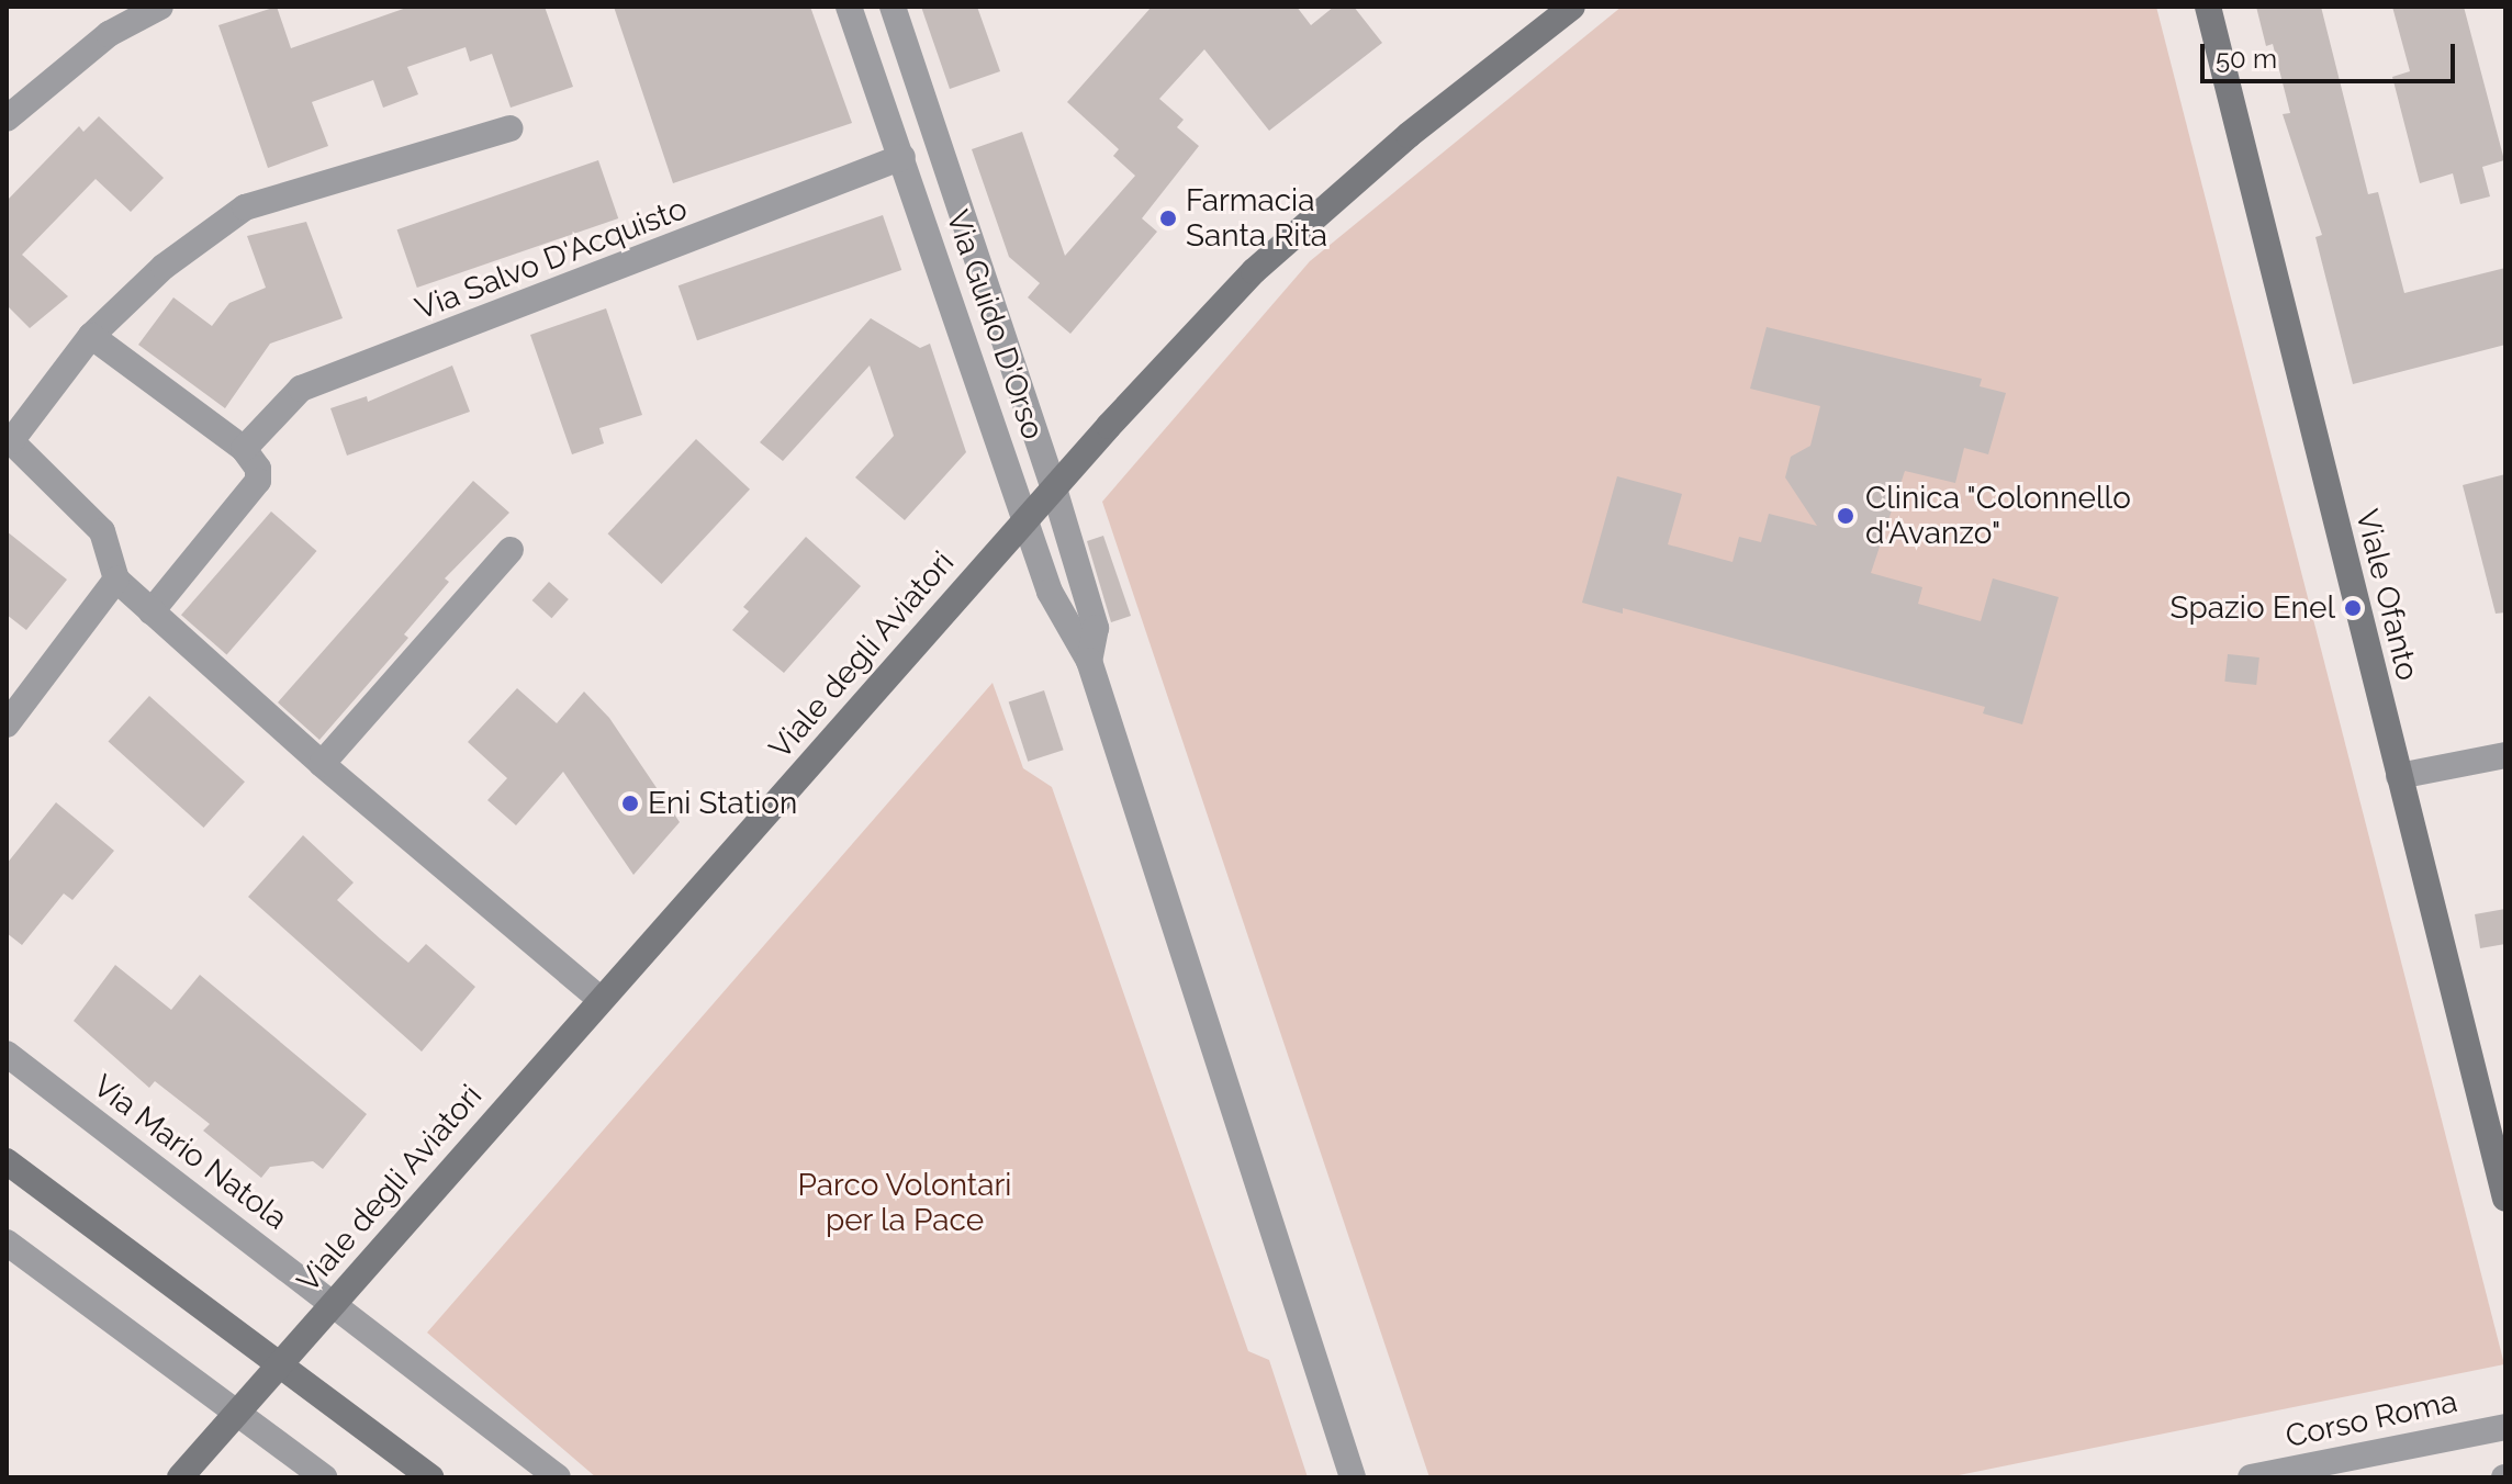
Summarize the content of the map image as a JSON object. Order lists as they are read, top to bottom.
{
  "streets": {
    "main road": ["Viale Ofanto", "Viale degli Aviatori"],
    "street": [
      "Via Salvo D'Acquisto",
      "Via Guido D'Orso",
      "Via Mario Natola",
      "Corso Roma"
    ]
  },
  "crossings": [
    ["Via Salvo D'Acquisto", "Via Guido D'Orso"],
    ["Via Guido D'Orso", "Viale degli Aviatori"],
    ["Viale degli Aviatori", "Via Mario Natola"]
  ],
  "parks": ["Parco Volontari per la Pace"],
  "places": [
    "Farmacia Santa Rita",
    "Clinica \"Colonnello d'Avanzo\"",
    "Spazio Enel",
    "Eni Station"
  ],
  "scale_bar": "50 m"
}
